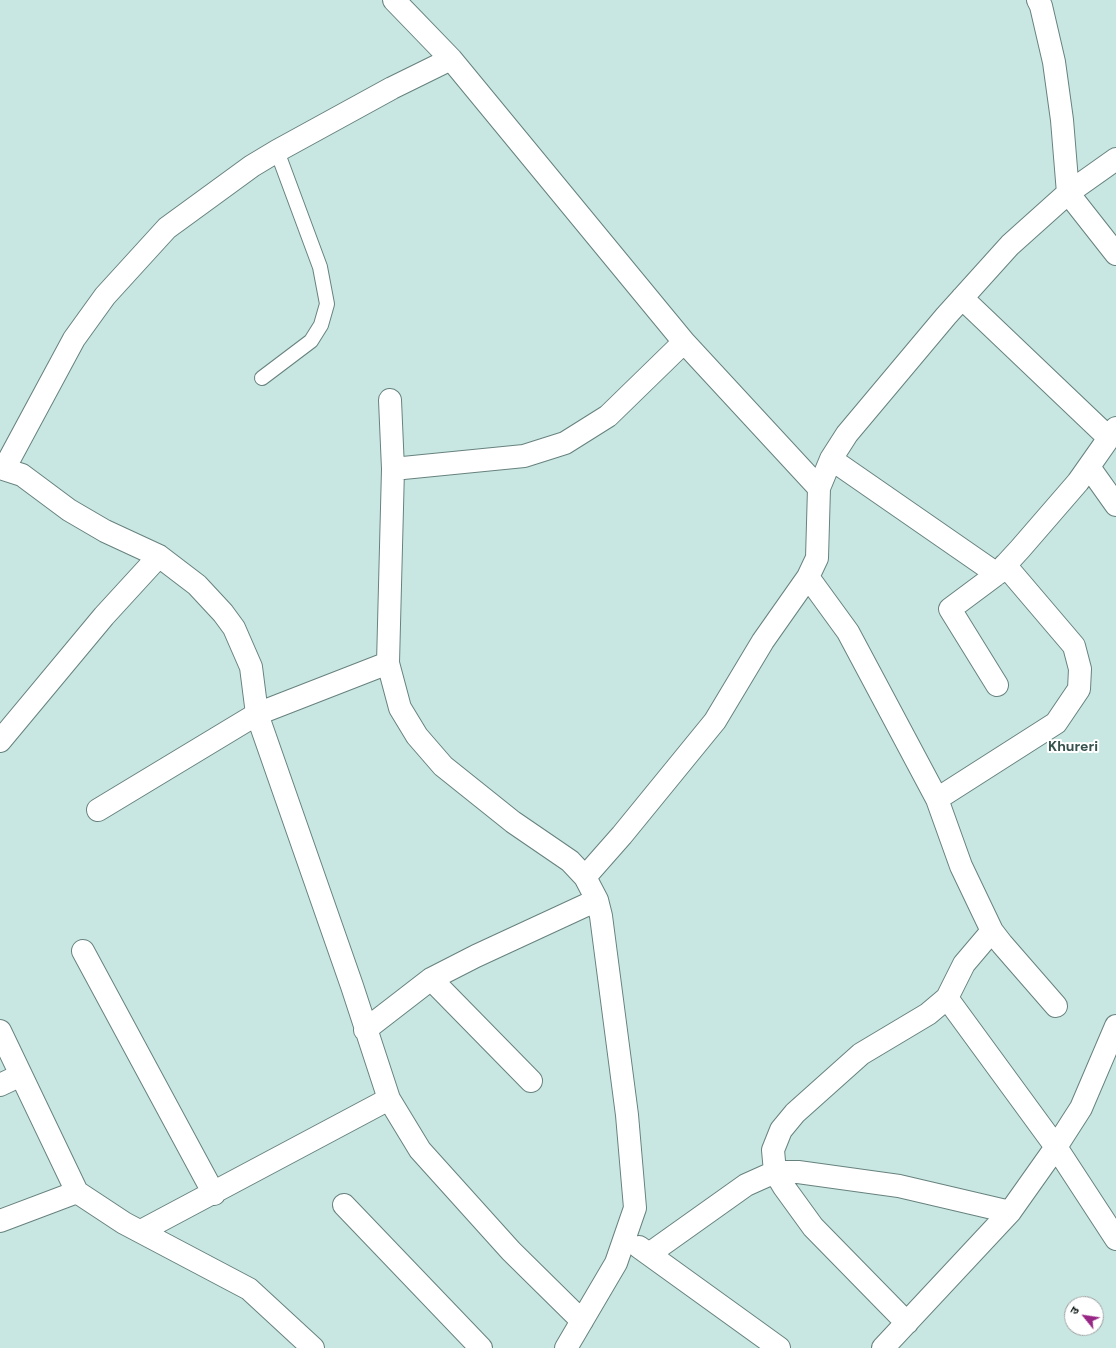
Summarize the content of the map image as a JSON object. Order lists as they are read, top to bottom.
{
  "districts": ["Khureri"],
  "north": "top left"
}
